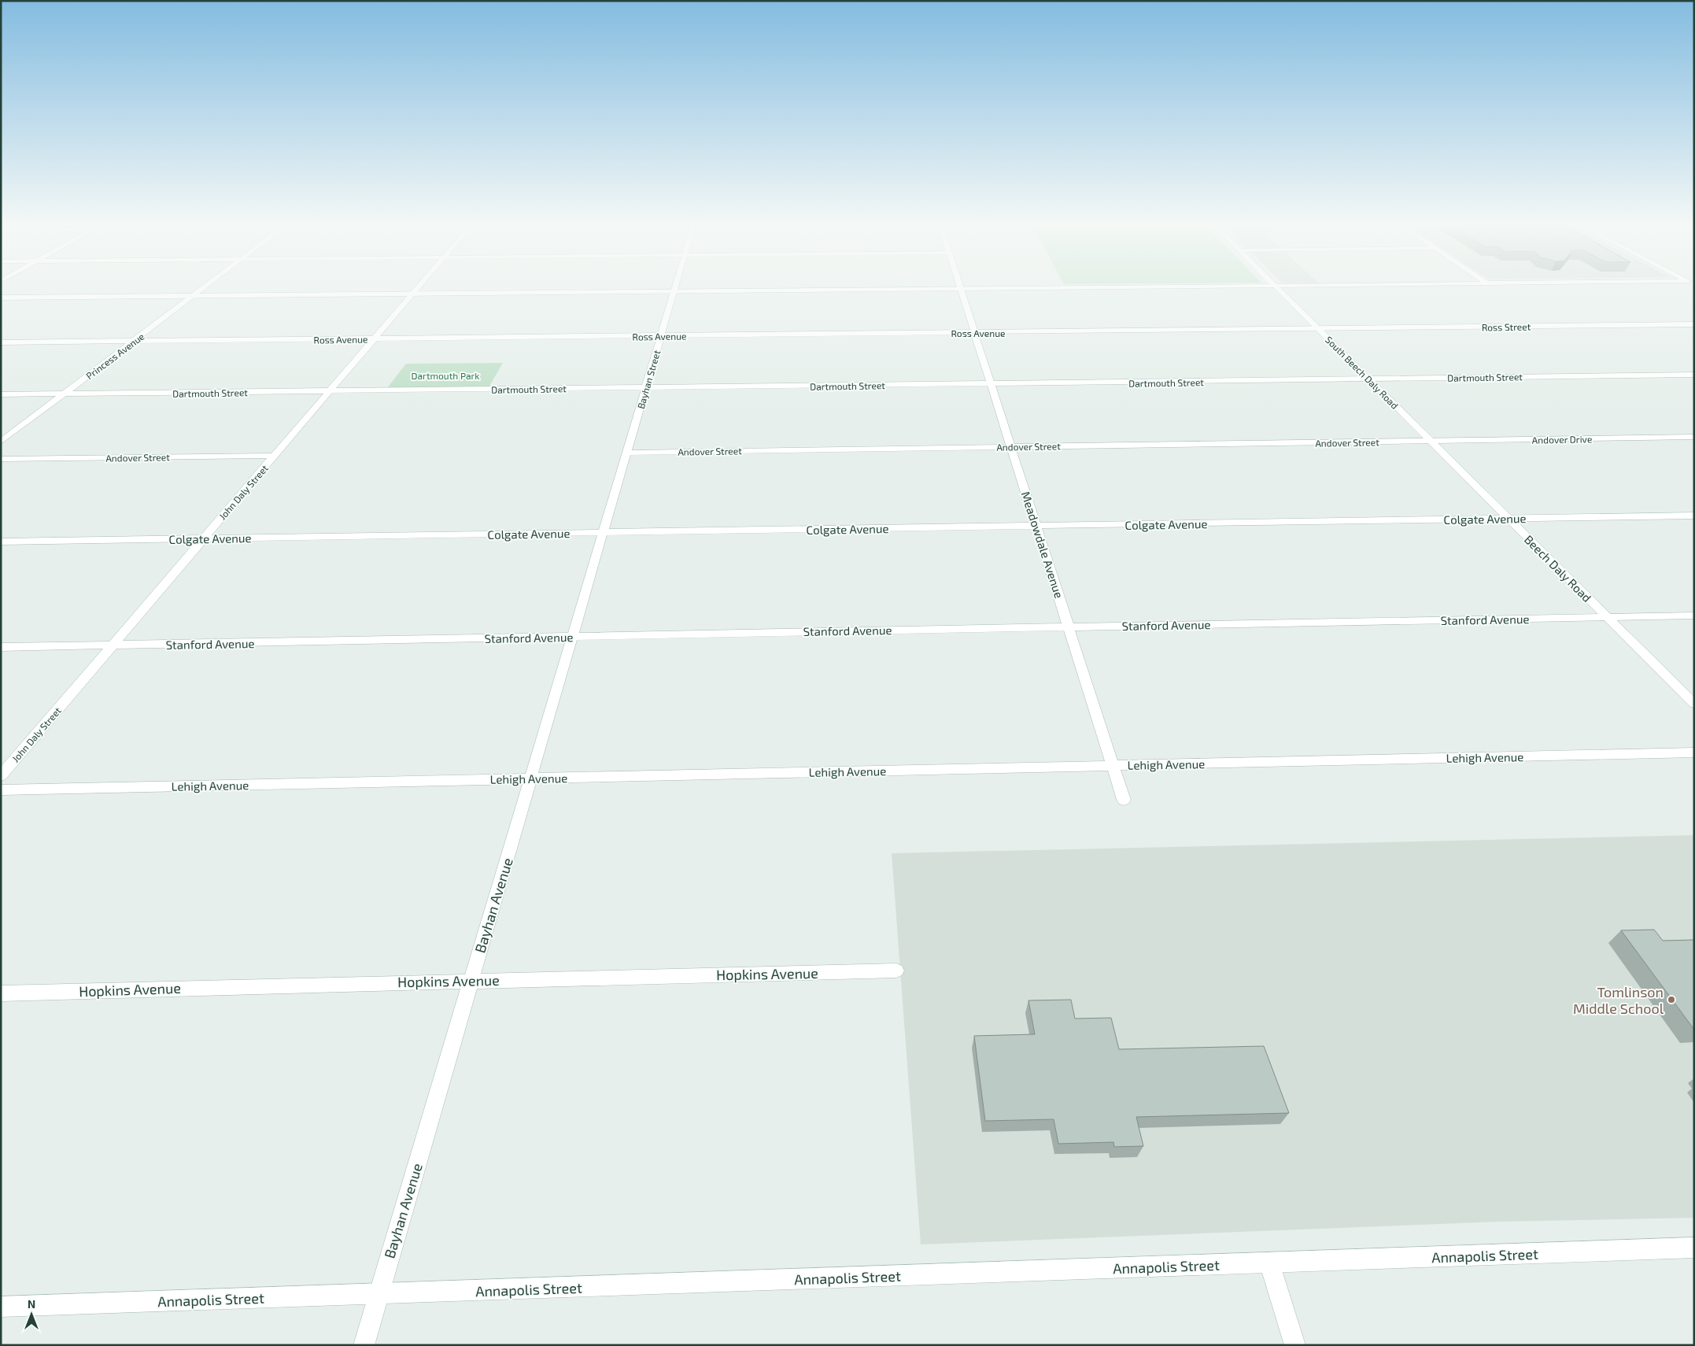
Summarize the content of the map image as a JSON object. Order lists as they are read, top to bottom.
{
  "streets": {
    "street": [
      "Ross Street",
      "Ross Avenue",
      "Princess Avenue",
      "South Beech Daly Road",
      "Dartmouth Street",
      "Bayhan Street",
      "Andover Drive",
      "Andover Street",
      "John Daly Street",
      "Colgate Avenue",
      "Meadowdale Avenue",
      "Beech Daly Road",
      "Stanford Avenue",
      "Lehigh Avenue",
      "Bayhan Avenue",
      "Hopkins Avenue",
      "Annapolis Street"
    ]
  },
  "crossings": [
    ["Ross Street", "Ross Avenue"],
    ["Ross Street", "South Beech Daly Road"],
    ["Ross Avenue", "Princess Avenue"],
    ["Ross Avenue", "South Beech Daly Road"],
    ["Ross Avenue", "Bayhan Street"],
    ["Ross Avenue", "John Daly Street"],
    ["Ross Avenue", "Meadowdale Avenue"],
    ["Princess Avenue", "Dartmouth Street"],
    ["South Beech Daly Road", "Dartmouth Street"],
    ["South Beech Daly Road", "Andover Drive"],
    ["South Beech Daly Road", "Andover Street"],
    ["South Beech Daly Road", "Colgate Avenue"],
    ["South Beech Daly Road", "Beech Daly Road"],
    ["Dartmouth Street", "Bayhan Street"],
    ["Dartmouth Street", "John Daly Street"],
    ["Dartmouth Street", "Meadowdale Avenue"],
    ["Bayhan Street", "Andover Street"],
    ["Bayhan Street", "Colgate Avenue"],
    ["Bayhan Street", "Bayhan Avenue"],
    ["Andover Drive", "Andover Street"],
    ["Andover Street", "John Daly Street"],
    ["Andover Street", "Meadowdale Avenue"],
    ["John Daly Street", "Colgate Avenue"],
    ["John Daly Street", "Stanford Avenue"],
    ["Colgate Avenue", "Meadowdale Avenue"],
    ["Colgate Avenue", "Beech Daly Road"],
    ["Colgate Avenue", "Bayhan Avenue"],
    ["Meadowdale Avenue", "Stanford Avenue"],
    ["Meadowdale Avenue", "Lehigh Avenue"],
    ["Beech Daly Road", "Stanford Avenue"],
    ["Stanford Avenue", "Bayhan Avenue"],
    ["Lehigh Avenue", "Bayhan Avenue"],
    ["Bayhan Avenue", "Hopkins Avenue"],
    ["Bayhan Avenue", "Annapolis Street"]
  ],
  "parks": ["Dartmouth Park"],
  "places": ["Tomlinson Middle School"],
  "north": "top"
}
